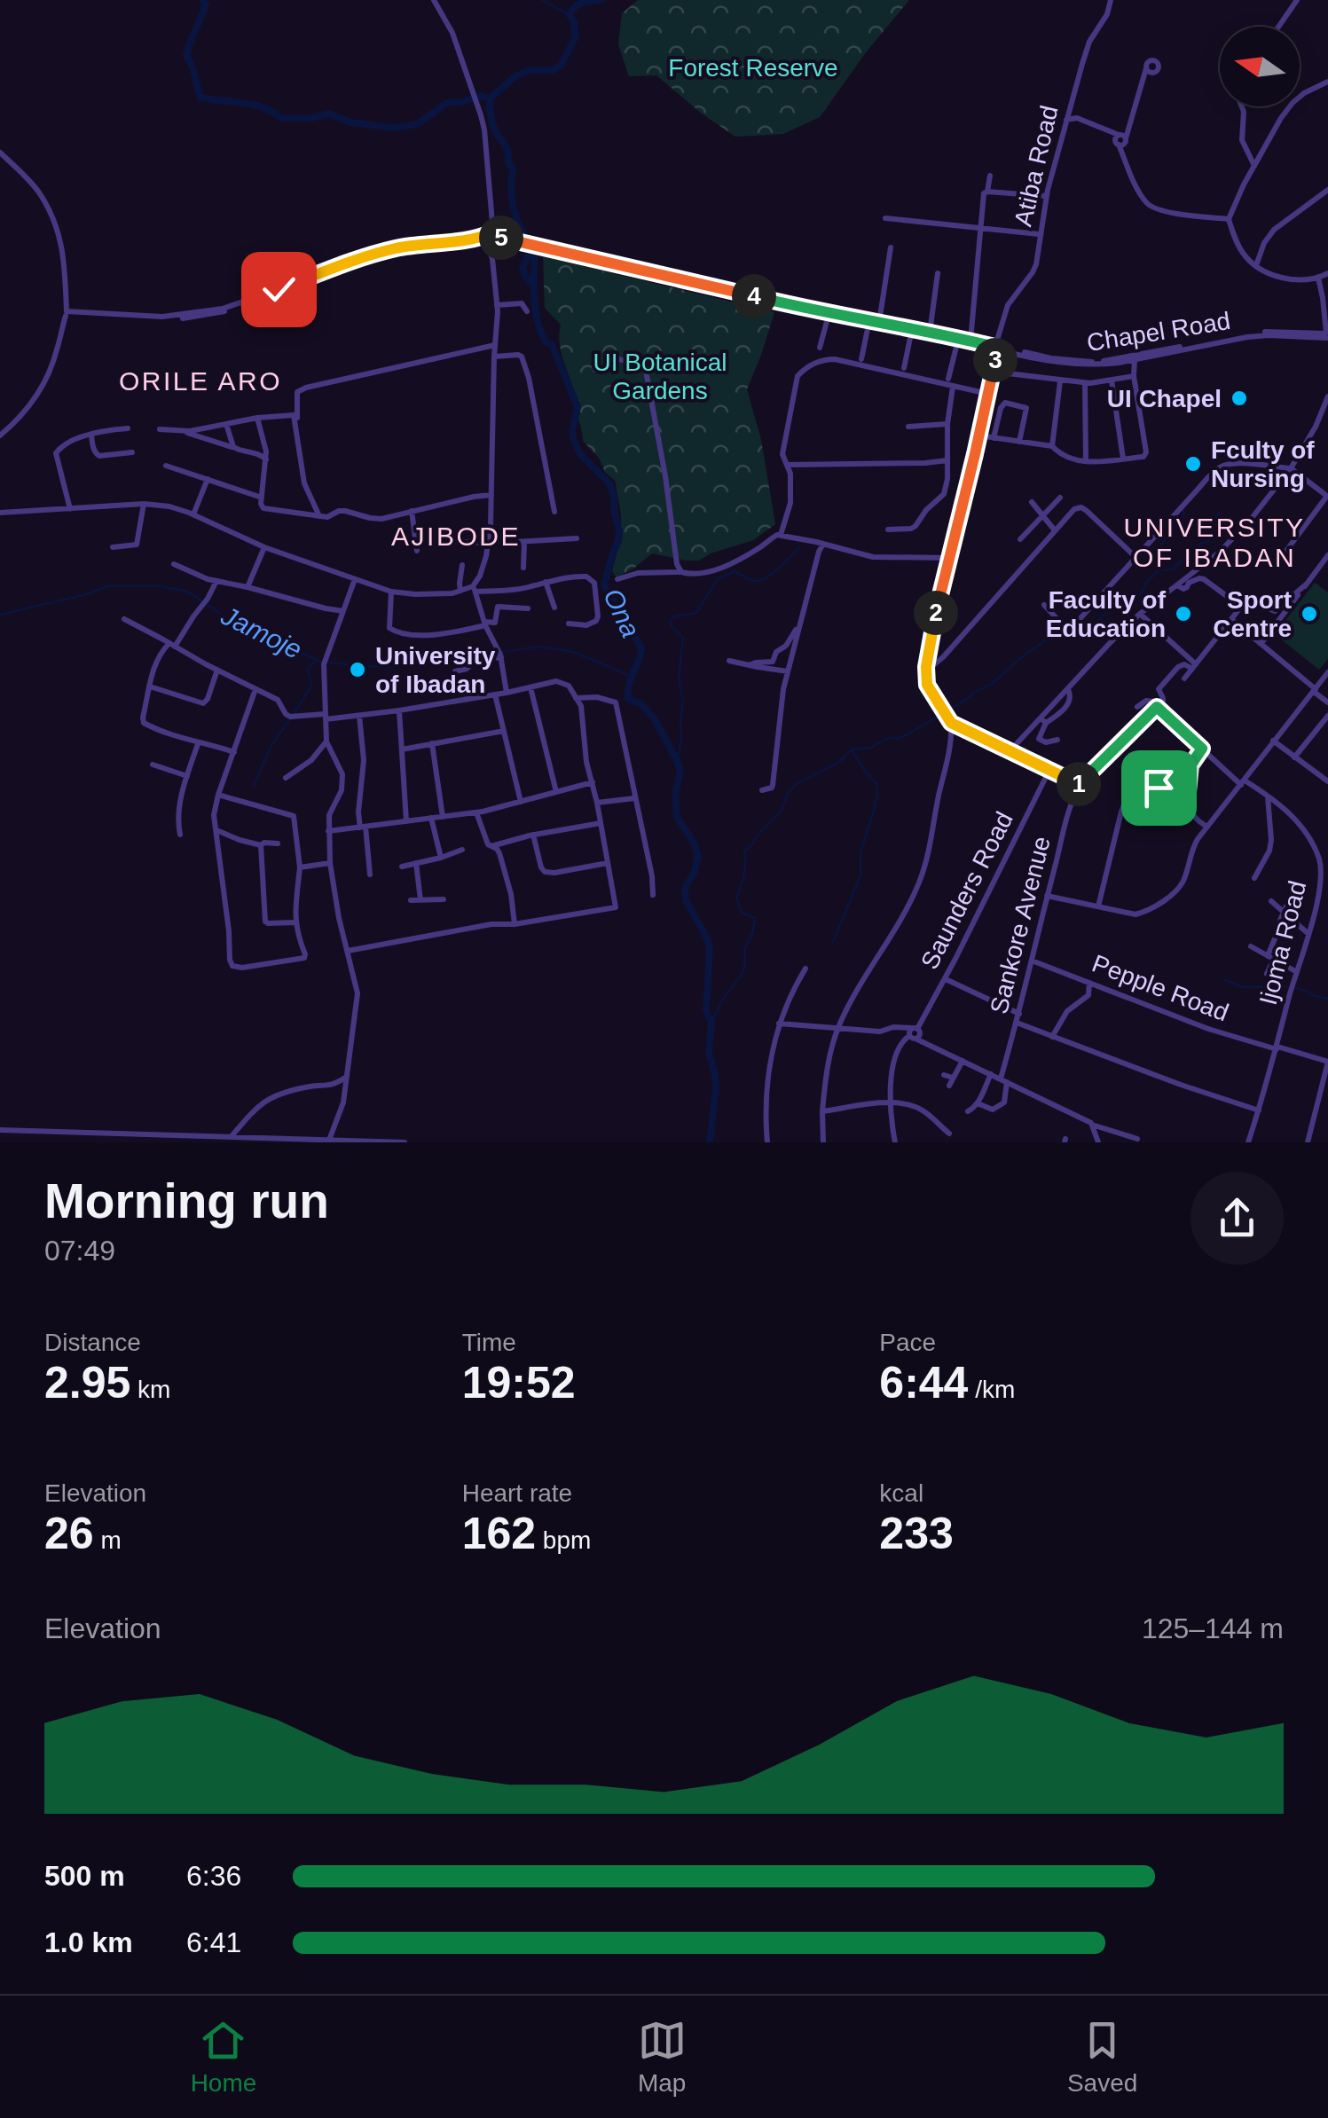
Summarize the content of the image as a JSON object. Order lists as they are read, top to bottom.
{
  "streets": {
    "street": [
      "Atiba Road",
      "Chapel Road",
      "Saunders Road",
      "Sankore Avenue",
      "Ijoma Road",
      "Pepple Road"
    ]
  },
  "crossings": [
    ["Atiba Road", "Chapel Road"],
    ["Sankore Avenue", "Ijoma Road"],
    ["Sankore Avenue", "Pepple Road"],
    ["Ijoma Road", "Pepple Road"]
  ],
  "districts": ["ORILE ARO", "UNIVERSITY OF IBADAN", "AJIBODE"],
  "water": ["Ona", "Jamoje"],
  "parks": ["Forest Reserve", "UI Botanical Gardens"],
  "places": [
    "UI Chapel",
    "Fculty of Nursing",
    "Faculty of Education",
    "Sport Centre",
    "University of Ibadan"
  ],
  "north": "left",
  "page": {
    "pins": [
      "5",
      "4",
      "3",
      "2",
      "1"
    ],
    "heading": ["Morning run", "07:49"],
    "stats": [
      ["Distance", "2.95 km"],
      ["Time", "19:52"],
      ["Pace", "6:44 /km"],
      ["Elevation", "26 m"],
      ["Heart rate", "162 bpm"],
      ["kcal", "233"]
    ],
    "chart": ["Elevation", "125–144 m"],
    "list": [
      {
        "name": "500 m",
        "note": "6:36"
      },
      {
        "name": "1.0 km",
        "note": "6:41"
      }
    ],
    "tabs": ["Home", "Map", "Saved"]
  }
}
